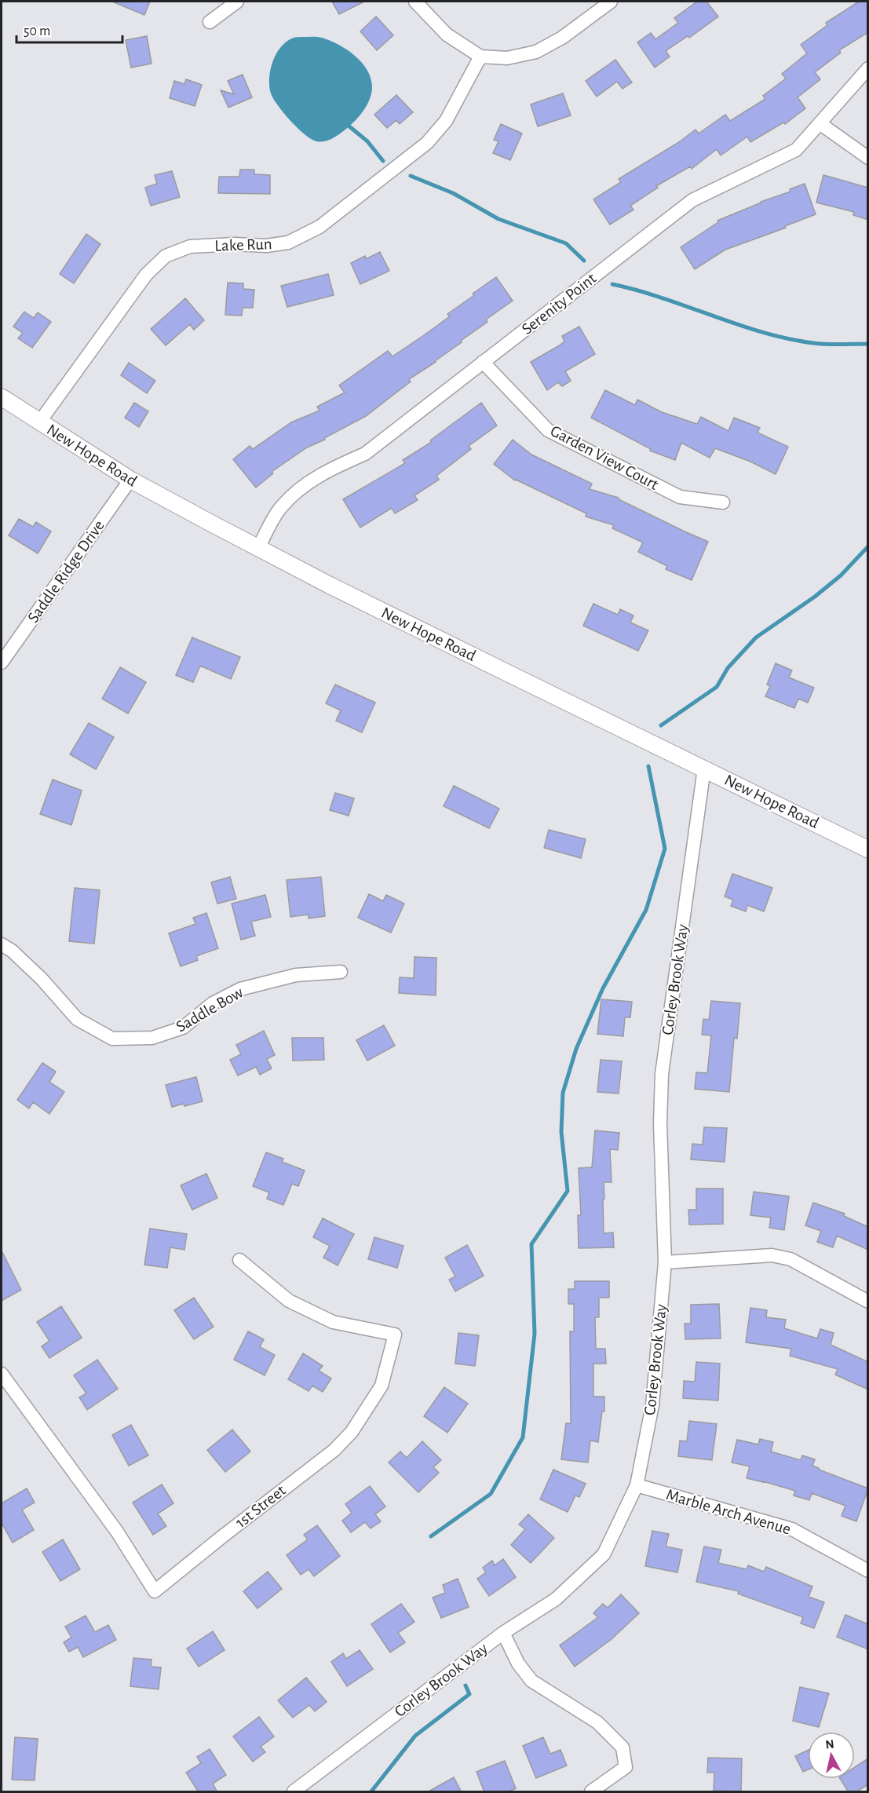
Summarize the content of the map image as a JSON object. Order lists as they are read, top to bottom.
{
  "streets": {
    "street": [
      "Lake Run",
      "Serenity Point",
      "New Hope Road",
      "Garden View Court",
      "Saddle Ridge Drive",
      "Corley Brook Way",
      "Saddle Bow",
      "1st Street",
      "Marble Arch Avenue"
    ]
  },
  "crossings": [
    ["Lake Run", "New Hope Road"],
    ["Serenity Point", "New Hope Road"],
    ["Serenity Point", "Garden View Court"],
    ["New Hope Road", "Saddle Ridge Drive"],
    ["New Hope Road", "Corley Brook Way"],
    ["Corley Brook Way", "Marble Arch Avenue"]
  ],
  "scale_bar": "50 m",
  "north": "top"
}
